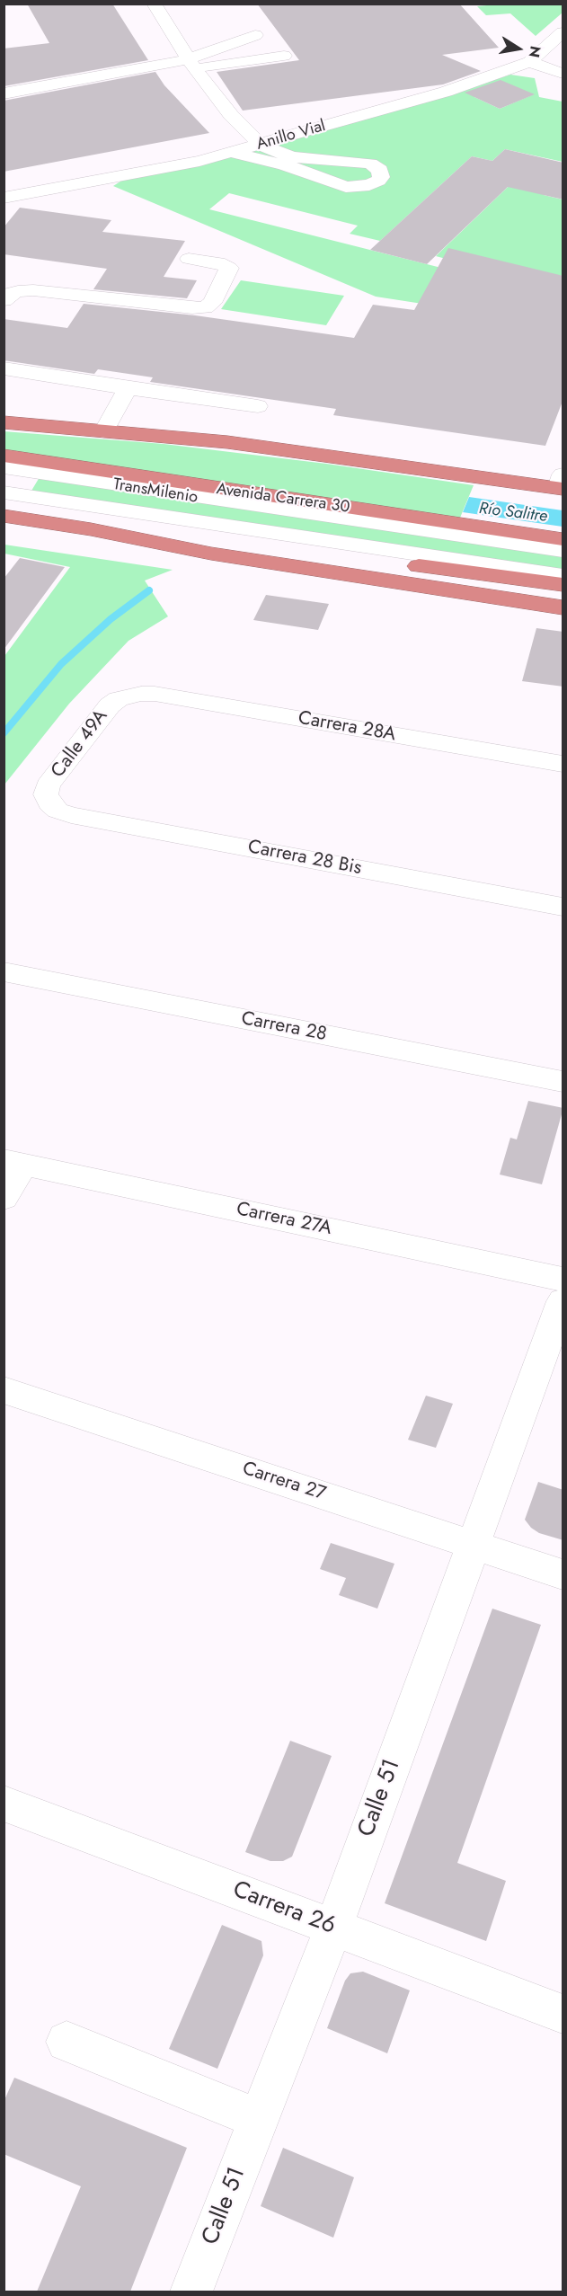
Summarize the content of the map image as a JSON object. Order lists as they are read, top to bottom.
{
  "streets": {
    "highway": ["Avenida Carrera 30"],
    "street": [
      "Anillo Vial",
      "TransMilenio",
      "Carrera 28A",
      "Calle 49A",
      "Carrera 28 Bis",
      "Carrera 28",
      "Carrera 27A",
      "Carrera 27",
      "Calle 51",
      "Carrera 26"
    ]
  },
  "crossings": [
    ["Carrera 28A", "Calle 49A"],
    ["Calle 49A", "Carrera 28 Bis"],
    ["Carrera 27", "Calle 51"],
    ["Calle 51", "Carrera 26"]
  ],
  "water": ["Río Salitre"],
  "north": "right"
}
